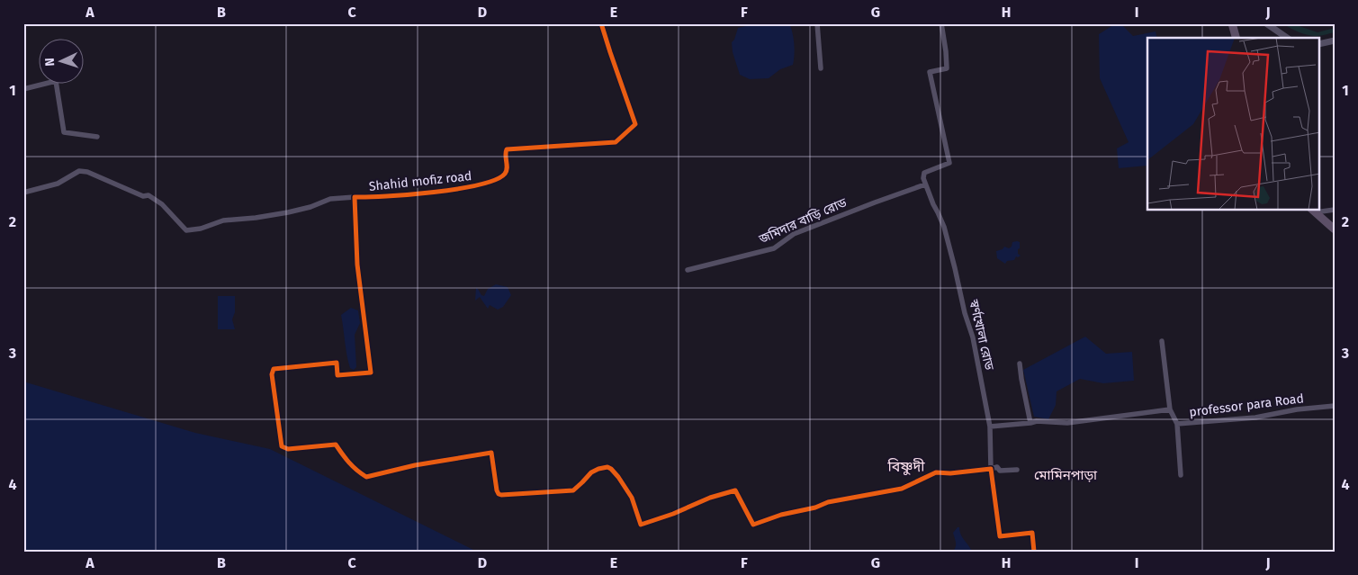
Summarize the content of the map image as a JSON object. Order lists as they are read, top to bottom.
{
  "streets": {
    "street": [
      "Shahid mofiz road",
      "জমিদার বাড়ি রোড",
      "স্বর্ণখোলা রোড",
      "professor para Road"
    ]
  },
  "crossings": [
    ["Shahid mofiz road", "স্বর্ণখোলা রোড"],
    ["জমিদার বাড়ি রোড", "স্বর্ণখোলা রোড"]
  ],
  "districts": ["বিষ্ণুদী", "মোমিনপাড়া"],
  "north": "left",
  "grid": {
    "columns": [
      "A",
      "B",
      "C",
      "D",
      "E",
      "F",
      "G",
      "H",
      "I",
      "J"
    ],
    "rows": [
      "1",
      "2",
      "3",
      "4"
    ]
  }
}
